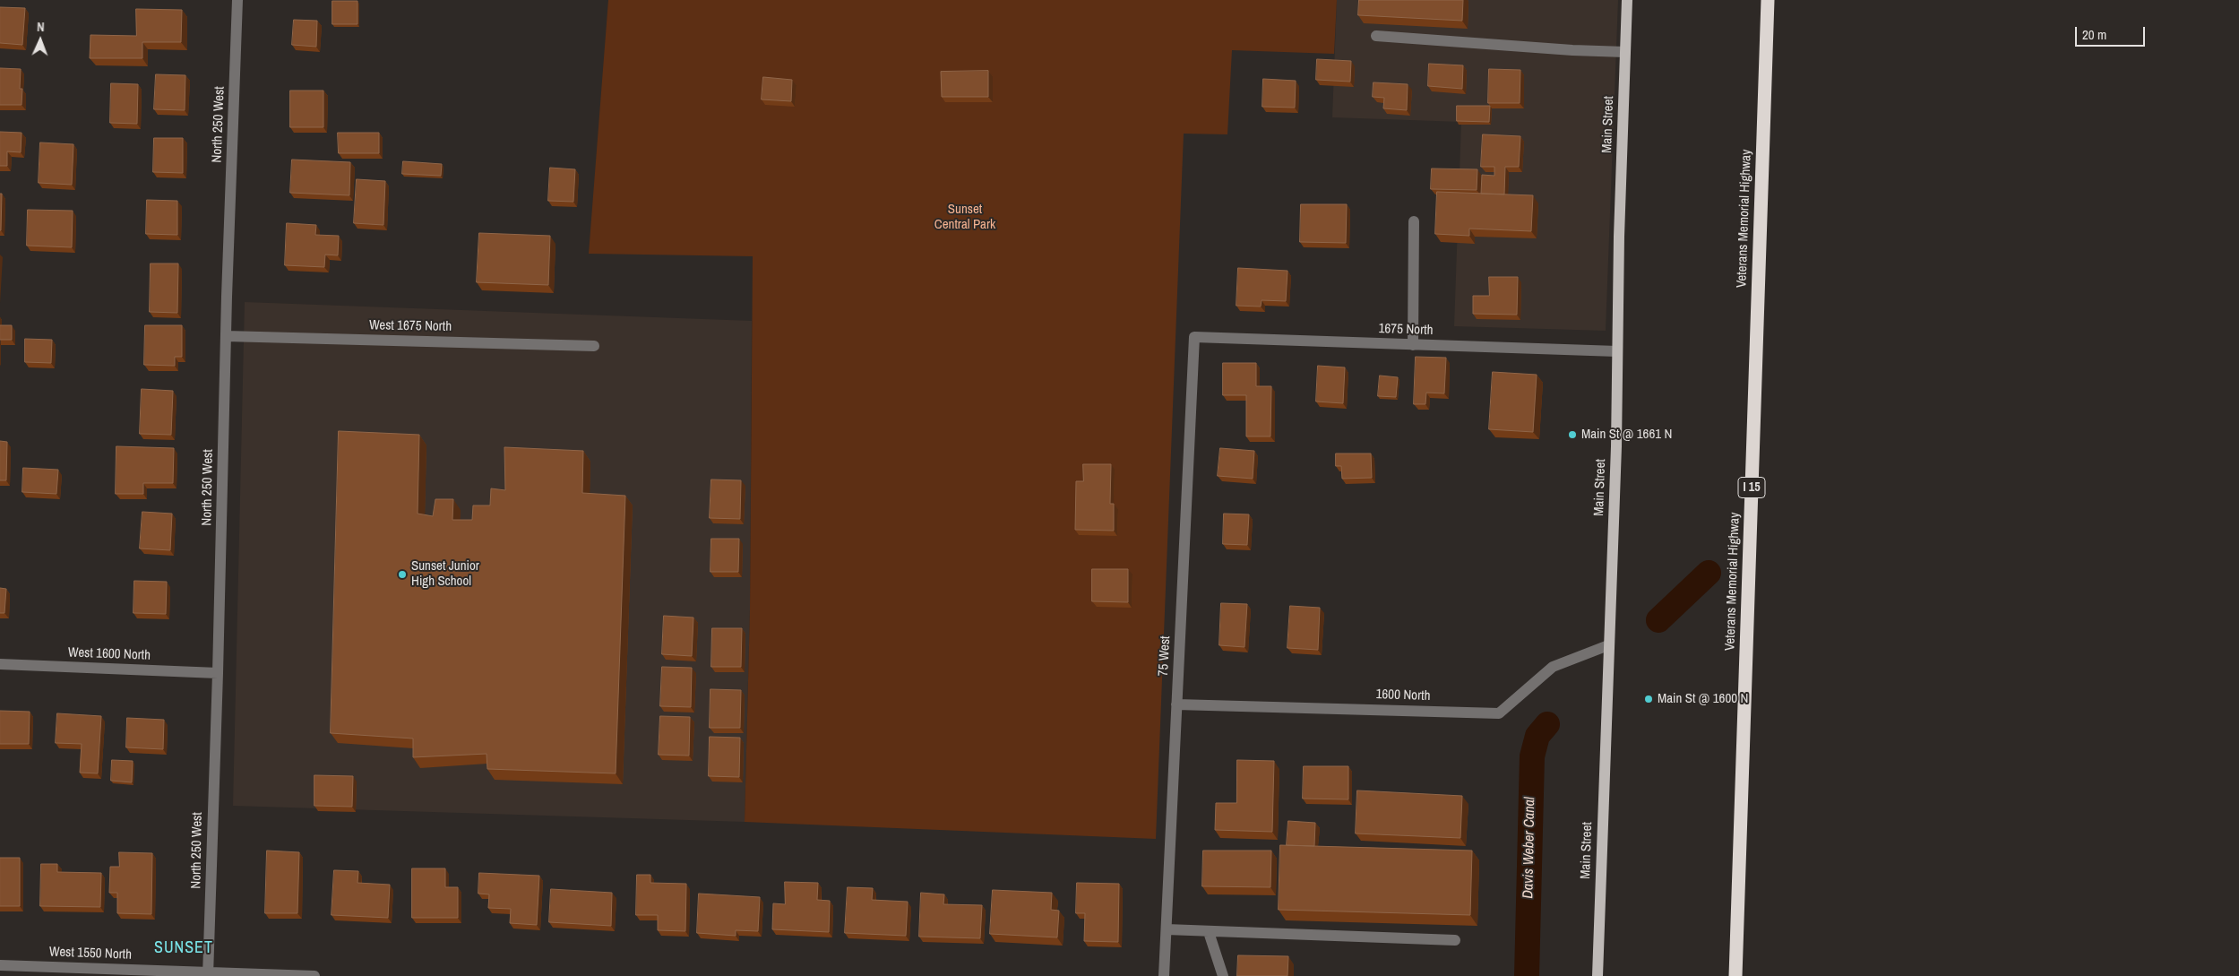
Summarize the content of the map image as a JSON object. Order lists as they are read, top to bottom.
{
  "streets": {
    "highway": ["Veterans Memorial Highway", "I 15"],
    "main road": ["Main Street"],
    "street": [
      "North 250 West",
      "West 1675 North",
      "1675 North",
      "West 1600 North",
      "75 West",
      "1600 North",
      "West 1550 North"
    ]
  },
  "crossings": [
    ["North 250 West", "West 1675 North"],
    ["North 250 West", "West 1600 North"],
    ["North 250 West", "West 1550 North"],
    ["Main Street", "1675 North"],
    ["Main Street", "1600 North"],
    ["1675 North", "75 West"],
    ["75 West", "1600 North"]
  ],
  "districts": ["SUNSET"],
  "water": ["Davis Weber Canal"],
  "parks": ["Sunset Central Park"],
  "places": ["Main St @ 1661 N", "Sunset Junior High School", "Main St @ 1600 N"],
  "scale_bar": "20 m",
  "north": "top"
}
